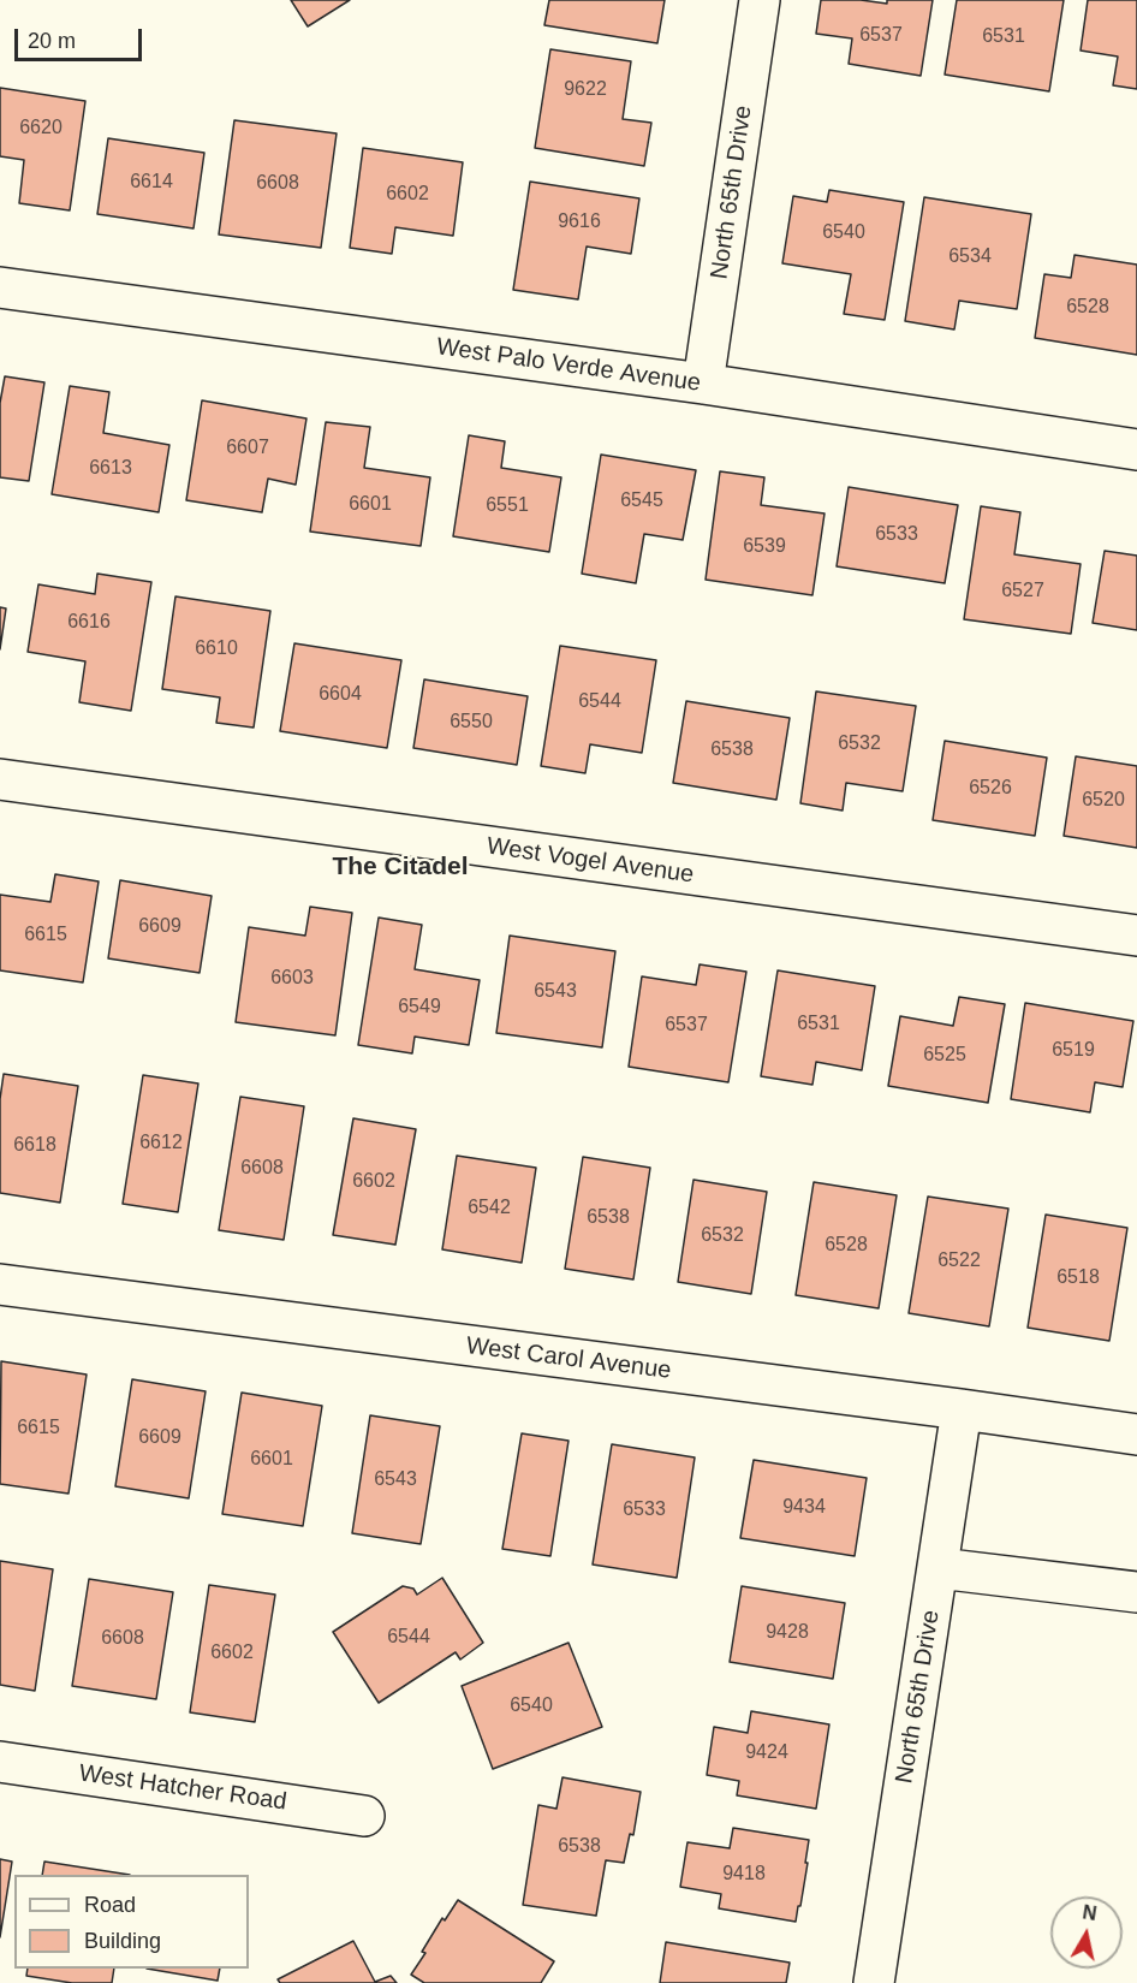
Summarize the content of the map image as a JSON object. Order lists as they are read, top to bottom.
{
  "streets": {
    "street": [
      "North 65th Drive",
      "West Palo Verde Avenue",
      "West Vogel Avenue",
      "West Carol Avenue",
      "West Hatcher Road"
    ]
  },
  "crossings": [
    ["North 65th Drive", "West Palo Verde Avenue"],
    ["North 65th Drive", "West Carol Avenue"]
  ],
  "districts": ["The Citadel"],
  "house_numbers": [
    "6537",
    "6531",
    "9622",
    "6620",
    "6614",
    "6608",
    "6602",
    "9616",
    "6540",
    "6534",
    "6528",
    "6607",
    "6613",
    "6545",
    "6601",
    "6551",
    "6533",
    "6539",
    "6527",
    "6616",
    "6610",
    "6604",
    "6544",
    "6550",
    "6532",
    "6538",
    "6526",
    "6520",
    "6609",
    "6615",
    "6603",
    "6543",
    "6549",
    "6531",
    "6537",
    "6519",
    "6525",
    "6612",
    "6618",
    "6608",
    "6602",
    "6542",
    "6538",
    "6532",
    "6528",
    "6522",
    "6518",
    "6615",
    "6609",
    "6601",
    "6543",
    "9434",
    "6533",
    "9428",
    "6544",
    "6608",
    "6602",
    "6540",
    "9424",
    "6538",
    "9418"
  ],
  "legend": ["Road", "Building"],
  "scale_bar": "20 m",
  "north": "top"
}
